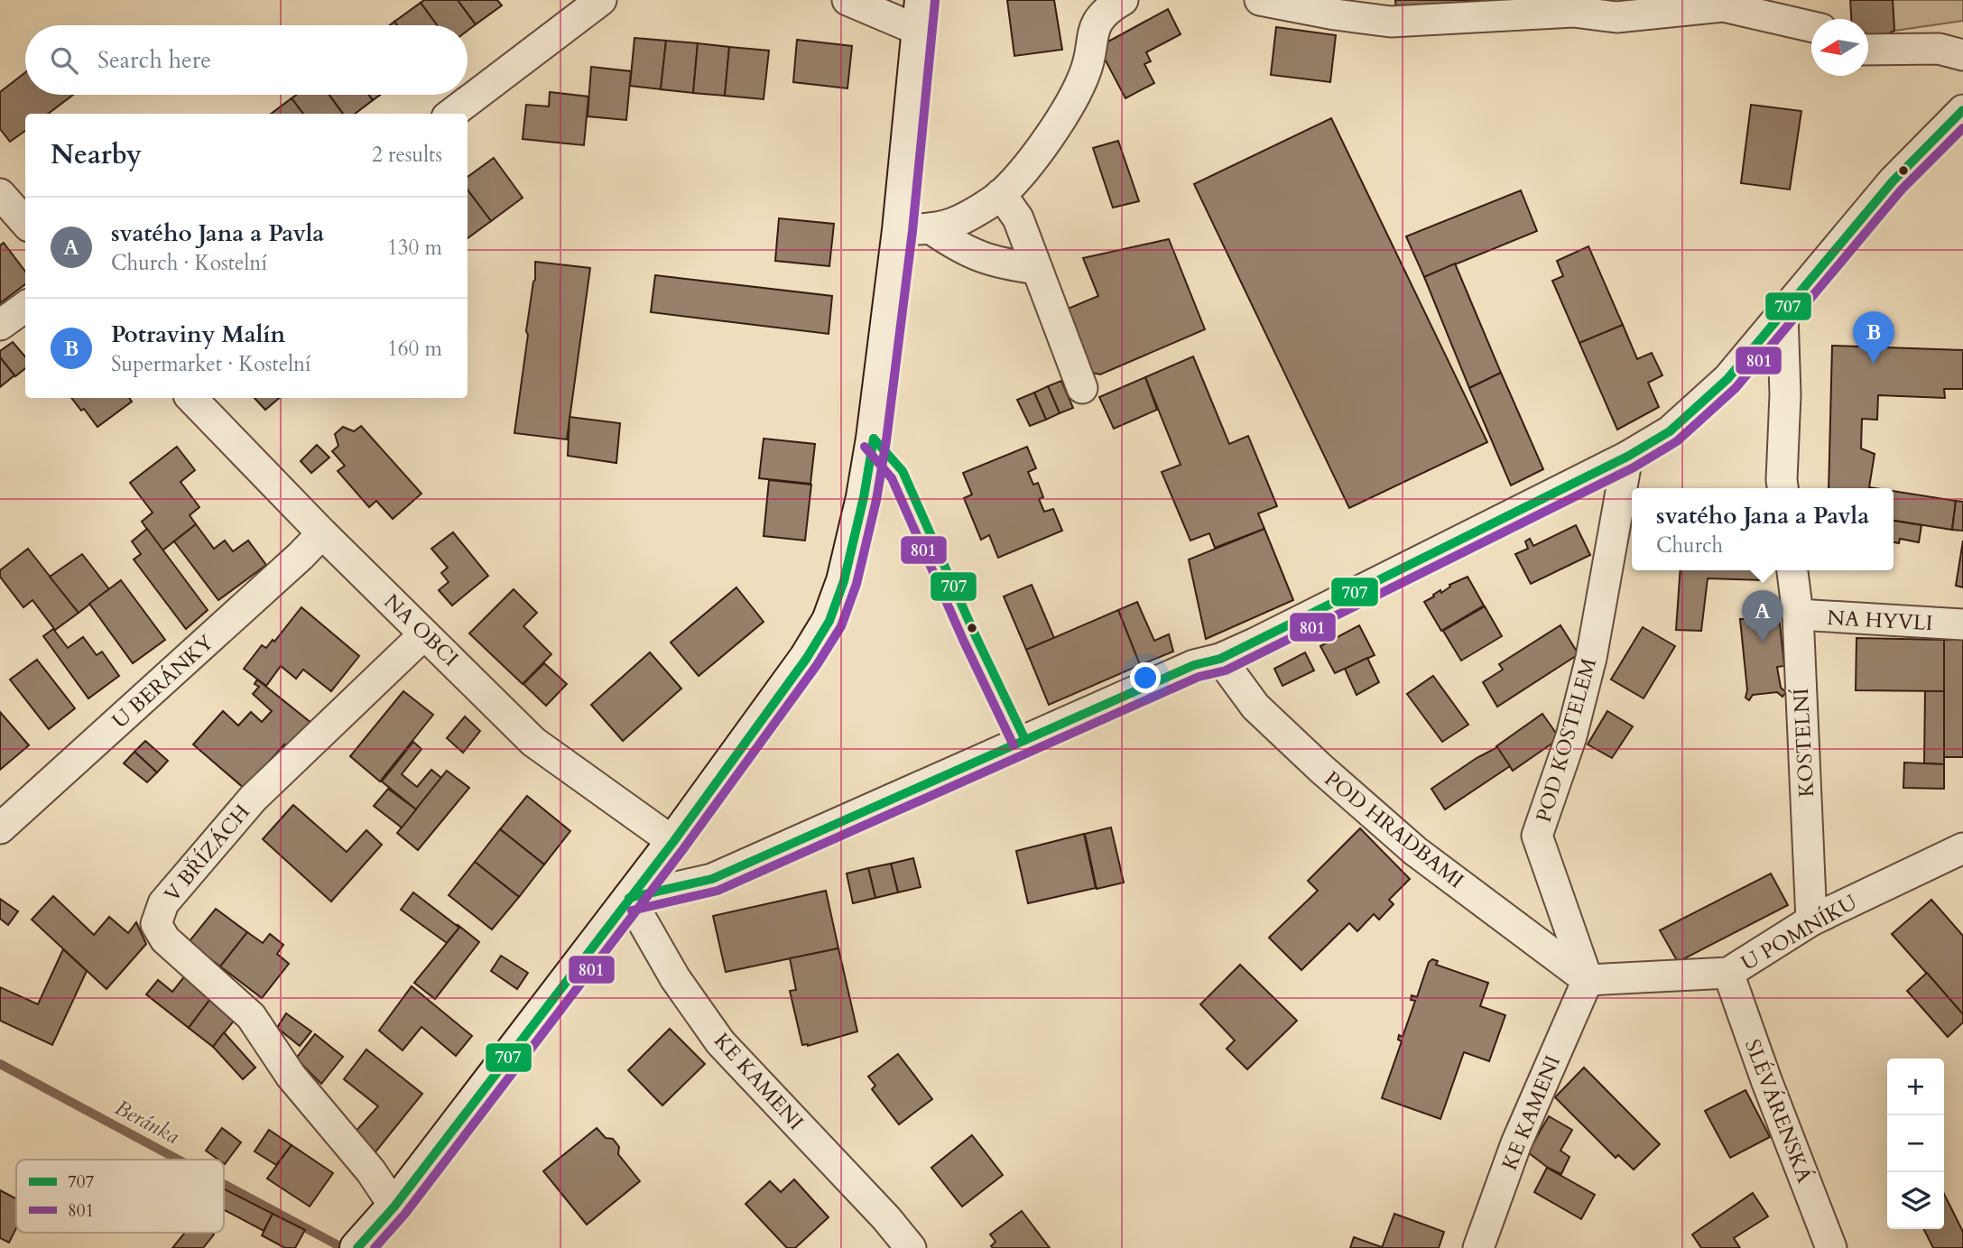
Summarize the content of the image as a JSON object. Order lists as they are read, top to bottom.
{
  "streets": {
    "street": [
      "NA HYVLI",
      "NA OBCI",
      "U BERÁNKY",
      "POD KOSTELEM",
      "KOSTELNÍ",
      "POD HRADBAMI",
      "V BŘÍZÁCH",
      "U POMNÍKU",
      "KE KAMENI",
      "SLÉVÁRENSKÁ"
    ]
  },
  "crossings": [
    ["NA HYVLI", "KOSTELNÍ"],
    ["NA OBCI", "U BERÁNKY"],
    ["NA OBCI", "V BŘÍZÁCH"],
    ["POD KOSTELEM", "POD HRADBAMI"],
    ["POD KOSTELEM", "U POMNÍKU"],
    ["POD KOSTELEM", "KE KAMENI"],
    ["KOSTELNÍ", "U POMNÍKU"],
    ["POD HRADBAMI", "U POMNÍKU"],
    ["POD HRADBAMI", "KE KAMENI"],
    ["U POMNÍKU", "KE KAMENI"],
    ["U POMNÍKU", "SLÉVÁRENSKÁ"]
  ],
  "water": ["Beránka"],
  "lines": ["transit line 801", "transit line 707"],
  "legend": ["707", "801"],
  "north": "left",
  "page": {
    "search": "Search here",
    "heading": ["Nearby", "2 results"],
    "list": [
      {
        "mark": "A",
        "name": "svatého Jana a Pavla",
        "note": "Church · Kostelní",
        "value": "130 m"
      },
      {
        "mark": "B",
        "name": "Potraviny Malín",
        "note": "Supermarket · Kostelní",
        "value": "160 m"
      }
    ],
    "pins": ["B", "A"],
    "popup": ["svatého Jana a Pavla", "Church"],
    "map_buttons": ["+", "−"]
  }
}
